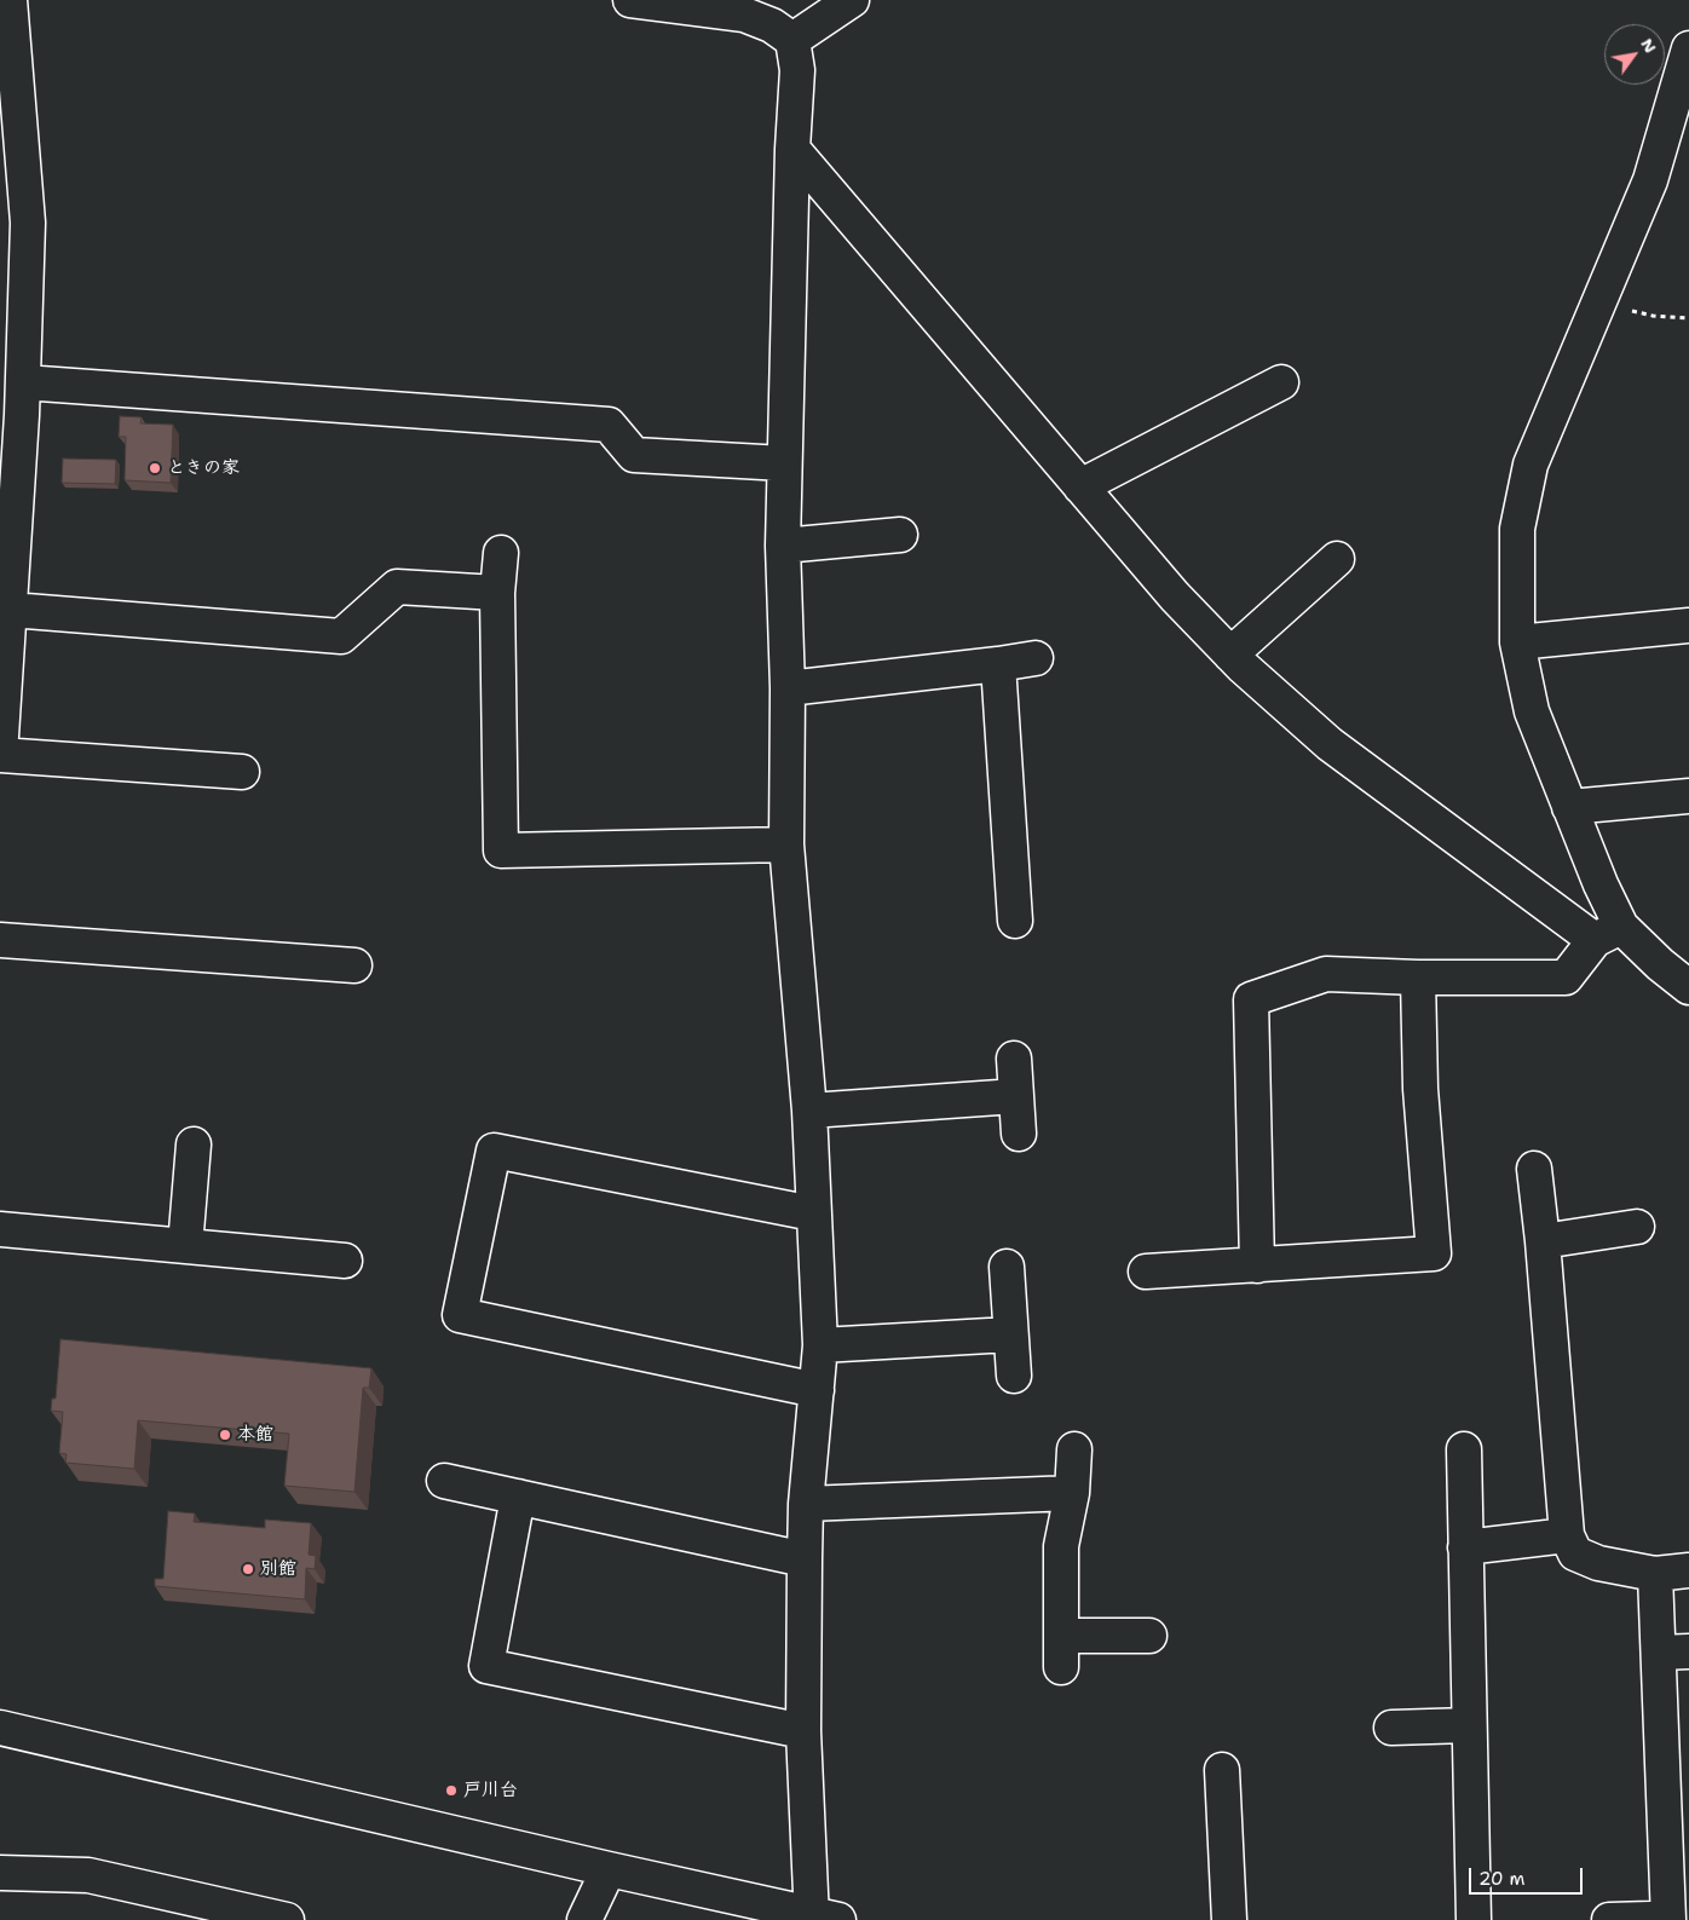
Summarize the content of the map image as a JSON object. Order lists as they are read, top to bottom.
{
  "places": [
    "ときの家",
    "本館",
    "別館",
    "戸川台"
  ],
  "scale_bar": "20 m",
  "north": "top right"
}
